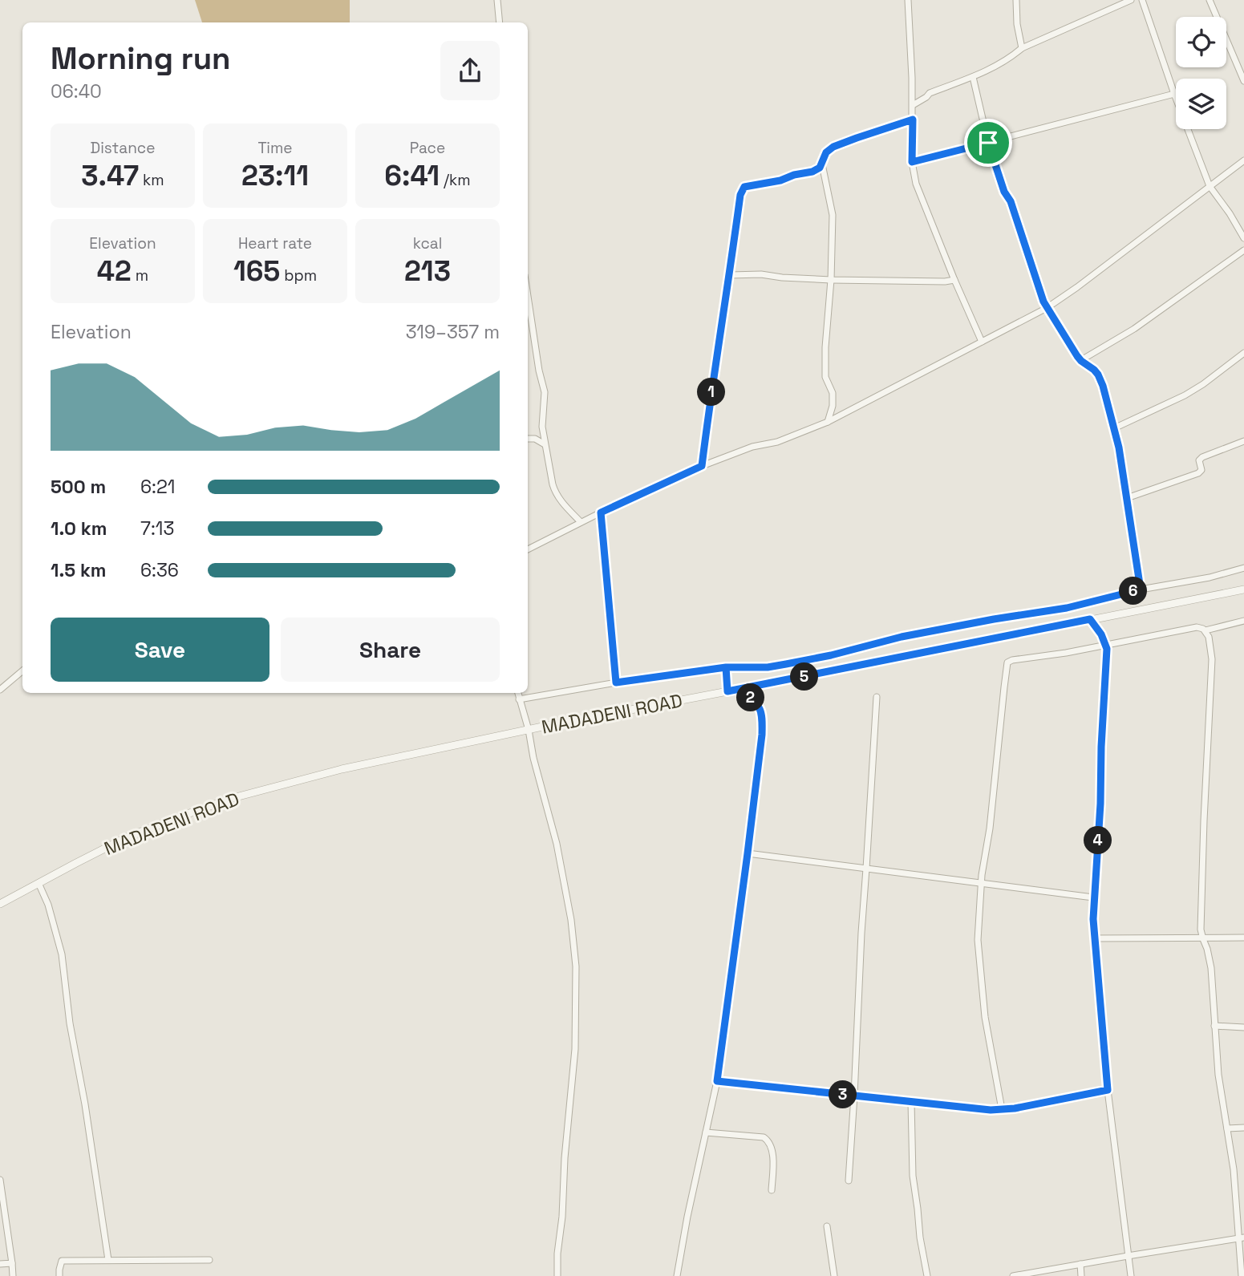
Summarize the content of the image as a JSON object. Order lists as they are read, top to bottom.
{
  "streets": {
    "street": ["MADADENI ROAD"]
  },
  "page": {
    "heading": ["Morning run", "06:40"],
    "stats": [
      ["Distance", "3.47 km"],
      ["Time", "23:11"],
      ["Pace", "6:41 /km"],
      ["Elevation", "42 m"],
      ["Heart rate", "165 bpm"],
      ["kcal", "213"]
    ],
    "chart": ["Elevation", "319–357 m"],
    "pins": [
      "1",
      "6",
      "5",
      "2",
      "4",
      "3"
    ],
    "list": [
      {
        "name": "500 m",
        "note": "6:21"
      },
      {
        "name": "1.0 km",
        "note": "7:13"
      },
      {
        "name": "1.5 km",
        "note": "6:36"
      }
    ],
    "buttons": ["Save", "Share"]
  }
}
